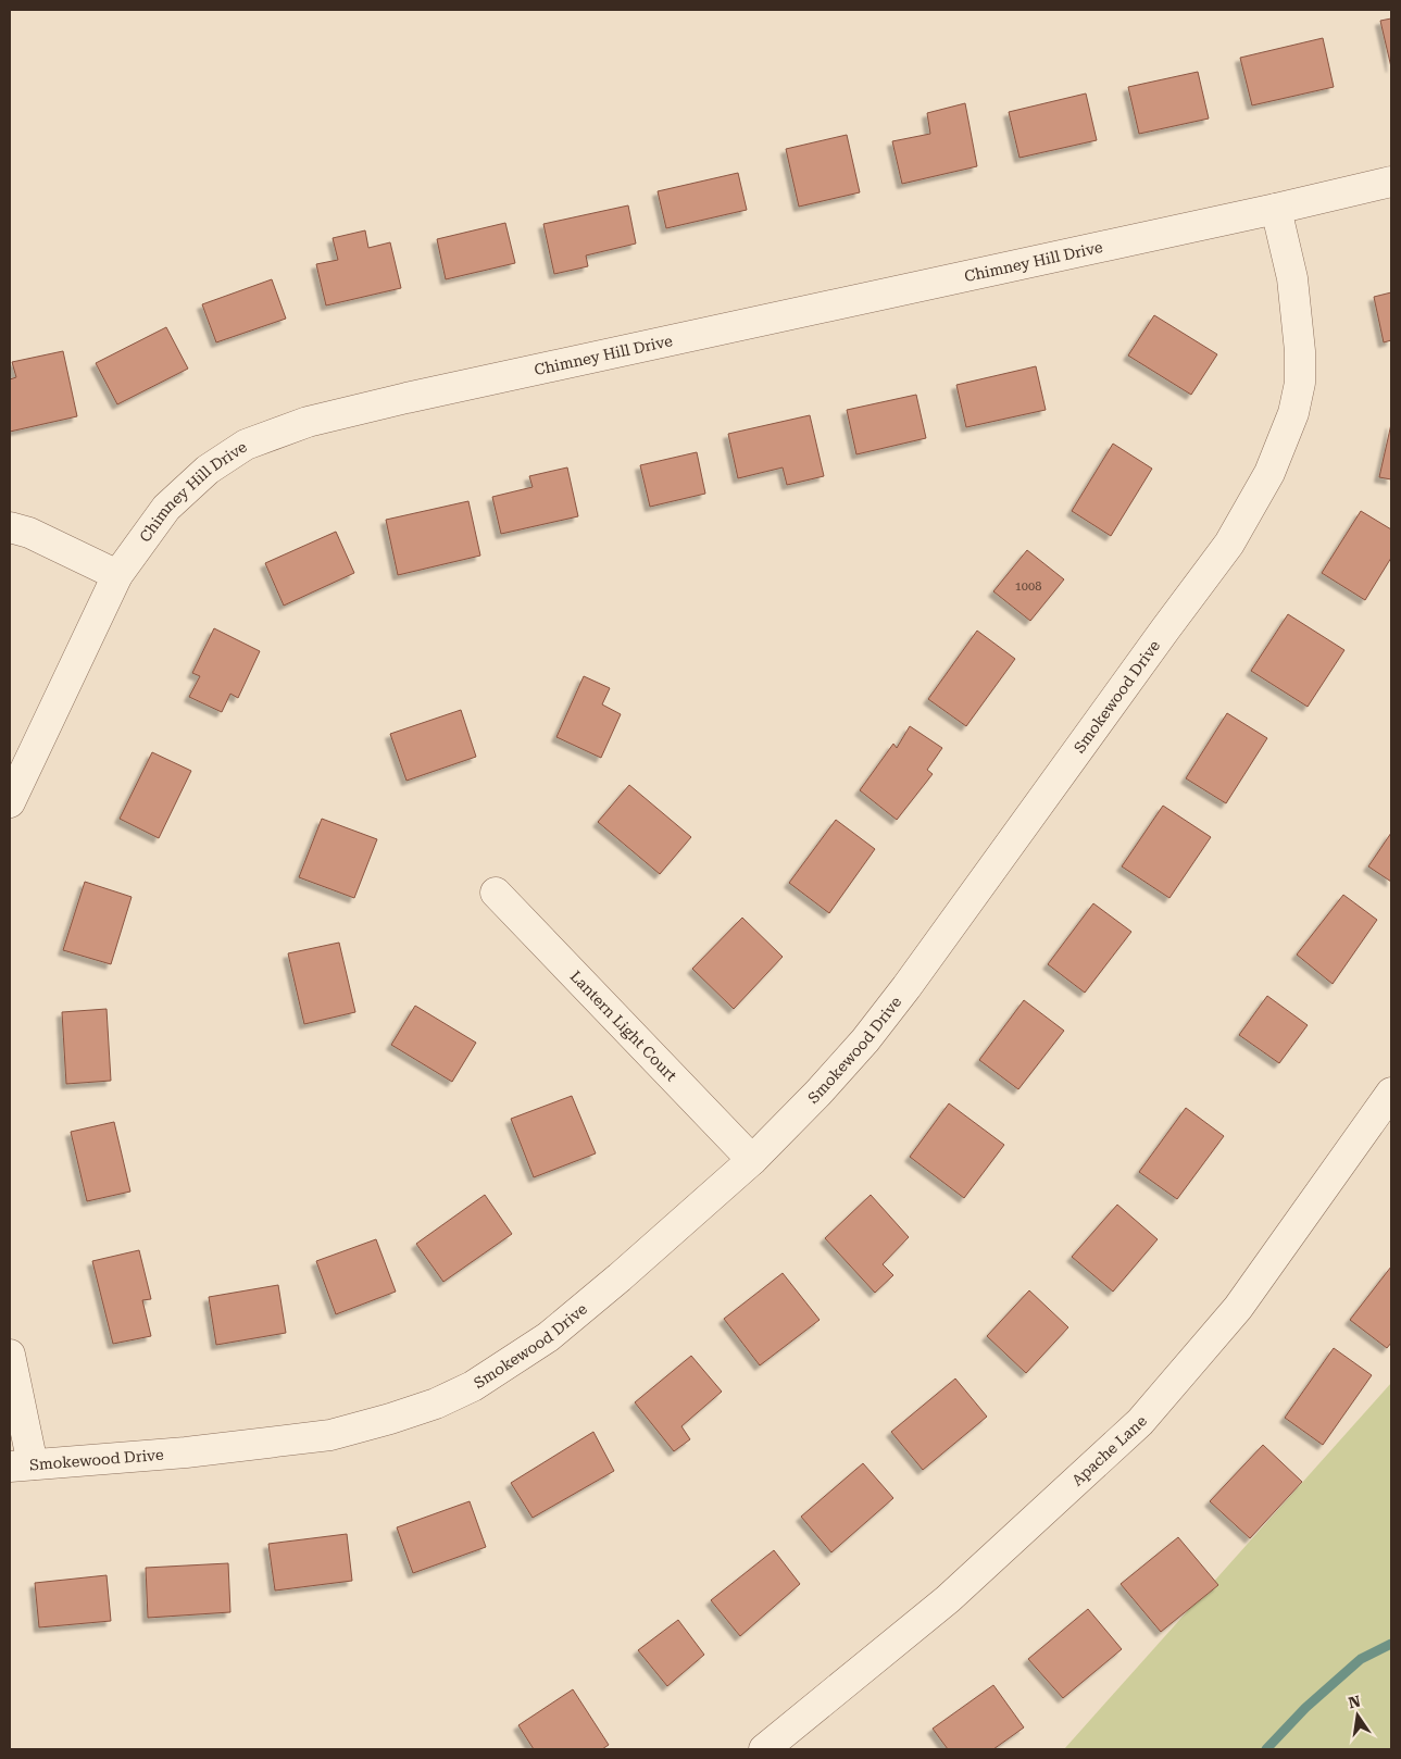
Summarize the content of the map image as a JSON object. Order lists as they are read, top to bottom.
{
  "streets": {
    "street": [
      "Chimney Hill Drive",
      "Smokewood Drive",
      "Lantern Light Court",
      "Apache Lane"
    ]
  },
  "crossings": [
    ["Chimney Hill Drive", "Smokewood Drive"],
    ["Smokewood Drive", "Lantern Light Court"]
  ],
  "house_numbers": ["1008"],
  "north": "top"
}
